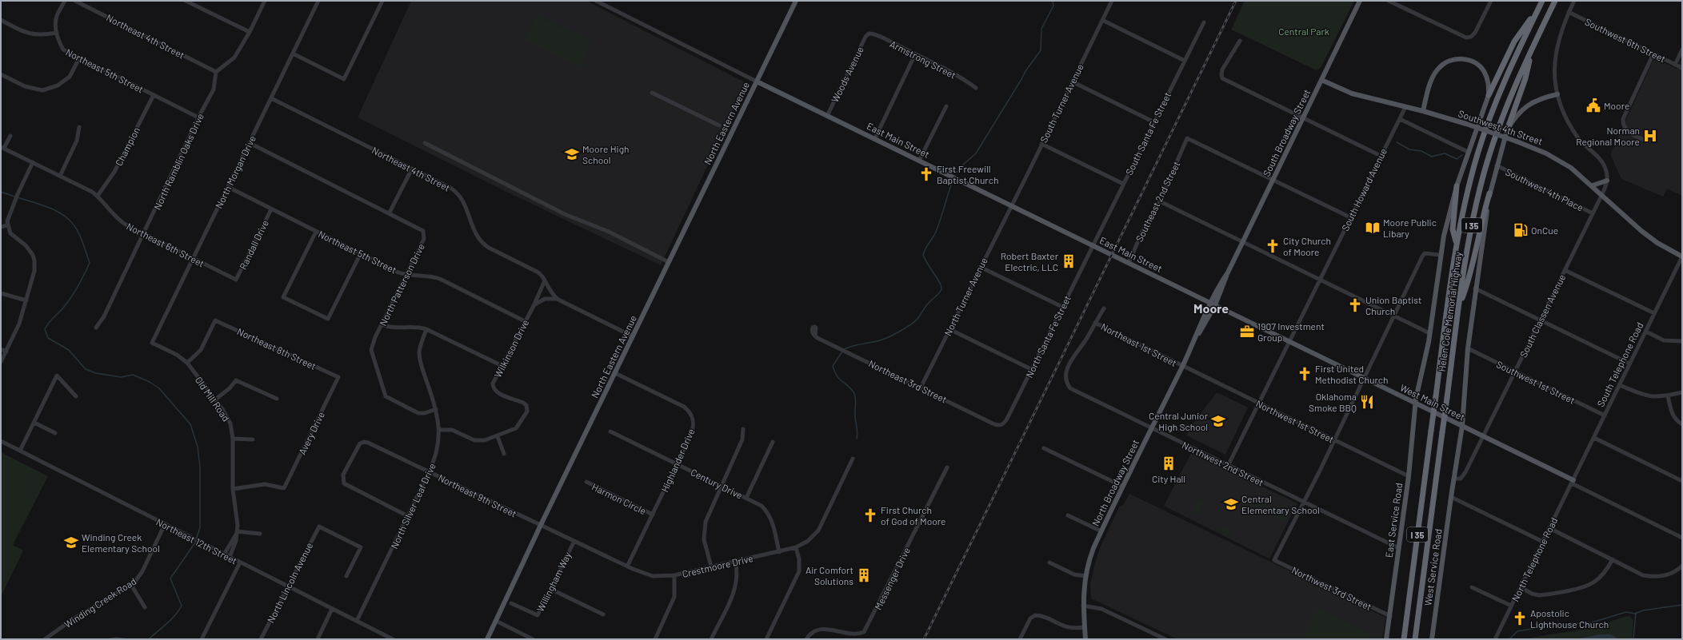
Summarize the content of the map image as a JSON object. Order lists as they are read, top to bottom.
{
  "streets": {
    "highway": ["I 35", "Helen Cole Memorial Highway"],
    "main road": [
      "North Eastern Avenue",
      "Southwest 4th Street",
      "South Broadway Street",
      "East Main Street",
      "West Main Street",
      "North Broadway Street",
      "East Service Road",
      "West Service Road"
    ],
    "street": [
      "Northeast 4th Street",
      "Southwest 6th Street",
      "Armstrong Street",
      "Northeast 5th Street",
      "Woods Avenue",
      "South Turner Avenue",
      "South Santa Fe Street",
      "Champion",
      "North Ramblin Oaks Drive",
      "North Morgan Drive",
      "South Howard Avenue",
      "Southwest 4th Place",
      "Southeast 2nd Street",
      "Northeast 6th Street",
      "Randall Drive",
      "North Patterson Drive",
      "North Turner Avenue",
      "South Classen Avenue",
      "North Santa Fe Street",
      "Northeast 1st Street",
      "Northeast 8th Street",
      "Wilkinson Drive",
      "South Telephone Road",
      "Northeast 3rd Street",
      "Southwest 1st Street",
      "Old Mill Road",
      "Northwest 1st Street",
      "Avery Drive",
      "Highlander Drive",
      "Northwest 2nd Street",
      "Century Drive",
      "Northeast 9th Street",
      "Harmon Circle",
      "North Silver Leaf Drive",
      "Northeast 12th Street",
      "North Telephone Road",
      "Crestmoore Drive",
      "Messenger Drive",
      "Willingham Way",
      "North Lincoln Avenue",
      "Northwest 3rd Street",
      "Winding Creek Road"
    ]
  },
  "crossings": [
    ["Northeast 4th Street", "North Eastern Avenue"],
    ["Northeast 4th Street", "North Ramblin Oaks Drive"],
    ["Northeast 4th Street", "North Morgan Drive"],
    ["Northeast 4th Street", "Wilkinson Drive"],
    ["Armstrong Street", "Woods Avenue"],
    ["Northeast 5th Street", "Champion"],
    ["Northeast 5th Street", "North Ramblin Oaks Drive"],
    ["Northeast 5th Street", "North Morgan Drive"],
    ["Northeast 5th Street", "Randall Drive"],
    ["Northeast 5th Street", "North Patterson Drive"],
    ["Northeast 5th Street", "Wilkinson Drive"],
    ["Woods Avenue", "East Main Street"],
    ["South Turner Avenue", "East Main Street"],
    ["South Turner Avenue", "North Turner Avenue"],
    ["North Eastern Avenue", "East Main Street"],
    ["North Eastern Avenue", "Highlander Drive"],
    ["North Eastern Avenue", "Northeast 9th Street"],
    ["North Eastern Avenue", "Crestmoore Drive"],
    ["Southwest 4th Street", "South Broadway Street"],
    ["Southwest 4th Street", "South Howard Avenue"],
    ["Southwest 4th Street", "South Classen Avenue"],
    ["Southwest 4th Street", "South Telephone Road"],
    ["South Broadway Street", "East Main Street"],
    ["South Broadway Street", "Southeast 2nd Street"],
    ["South Broadway Street", "West Main Street"],
    ["South Broadway Street", "North Broadway Street"],
    ["South Santa Fe Street", "East Main Street"],
    ["South Santa Fe Street", "North Santa Fe Street"],
    ["East Main Street", "Southeast 2nd Street"],
    ["East Main Street", "North Turner Avenue"],
    ["East Main Street", "North Santa Fe Street"],
    ["East Main Street", "West Main Street"],
    ["East Main Street", "North Broadway Street"],
    ["Champion", "Northeast 6th Street"],
    ["North Ramblin Oaks Drive", "Northeast 6th Street"],
    ["North Morgan Drive", "Northeast 6th Street"],
    ["North Morgan Drive", "North Patterson Drive"],
    ["North Morgan Drive", "Old Mill Road"],
    ["South Howard Avenue", "West Main Street"],
    ["South Howard Avenue", "Northwest 1st Street"],
    ["South Howard Avenue", "Northwest 2nd Street"],
    ["Southwest 4th Place", "South Classen Avenue"],
    ["Southwest 4th Place", "West Service Road"],
    ["Northeast 6th Street", "Randall Drive"],
    ["North Patterson Drive", "North Silver Leaf Drive"],
    ["North Turner Avenue", "Northeast 3rd Street"],
    ["South Classen Avenue", "Southwest 1st Street"],
    ["South Classen Avenue", "West Main Street"],
    ["South Classen Avenue", "West Service Road"],
    ["North Santa Fe Street", "Northeast 3rd Street"],
    ["Northeast 1st Street", "Northwest 1st Street"],
    ["Northeast 1st Street", "Northwest 2nd Street"],
    ["Northeast 1st Street", "North Broadway Street"],
    ["Northeast 8th Street", "Old Mill Road"],
    ["Northeast 8th Street", "Avery Drive"],
    ["Wilkinson Drive", "North Silver Leaf Drive"],
    ["South Telephone Road", "Southwest 1st Street"],
    ["South Telephone Road", "West Main Street"],
    ["South Telephone Road", "North Telephone Road"],
    ["Southwest 1st Street", "West Service Road"],
    ["Old Mill Road", "Avery Drive"],
    ["Old Mill Road", "Northeast 12th Street"],
    ["West Main Street", "North Broadway Street"],
    ["West Main Street", "East Service Road"],
    ["West Main Street", "North Telephone Road"],
    ["West Main Street", "West Service Road"],
    ["Northwest 1st Street", "North Broadway Street"],
    ["Northwest 1st Street", "East Service Road"],
    ["Highlander Drive", "Century Drive"],
    ["Highlander Drive", "Harmon Circle"],
    ["Highlander Drive", "Crestmoore Drive"],
    ["Northwest 2nd Street", "North Broadway Street"],
    ["Northwest 2nd Street", "East Service Road"],
    ["Northwest 2nd Street", "Northwest 3rd Street"],
    ["Century Drive", "Crestmoore Drive"],
    ["Northeast 9th Street", "North Silver Leaf Drive"],
    ["Northeast 9th Street", "Crestmoore Drive"],
    ["North Silver Leaf Drive", "Northeast 12th Street"],
    ["East Service Road", "Northwest 3rd Street"],
    ["Northeast 12th Street", "North Lincoln Avenue"],
    ["Northeast 12th Street", "Winding Creek Road"],
    ["Crestmoore Drive", "Willingham Way"]
  ],
  "districts": ["Moore"],
  "parks": ["Central Park"],
  "places": {
    "public building": ["Moore"],
    "hospital": ["Norman Regional Moore"],
    "school or university": [
      "Moore High School",
      "Central Junior High School",
      "Central Elementary School",
      "Winding Creek Elementary School"
    ],
    "church": [
      "First Freewill Baptist Church",
      "City Church of Moore",
      "Union Baptist Church",
      "First United Methodist Church",
      "First Church of God of Moore",
      "Apostolic Lighthouse Church"
    ],
    "library": ["Moore Public Libary"],
    "fuel station": ["OnCue"],
    "building": ["Robert Baxter Electric, LLC", "City Hall", "Air Comfort Solutions"],
    "office": ["1907 Investment Group"],
    "restaurant": ["Oklahoma Smoke BBQ"]
  }
}
